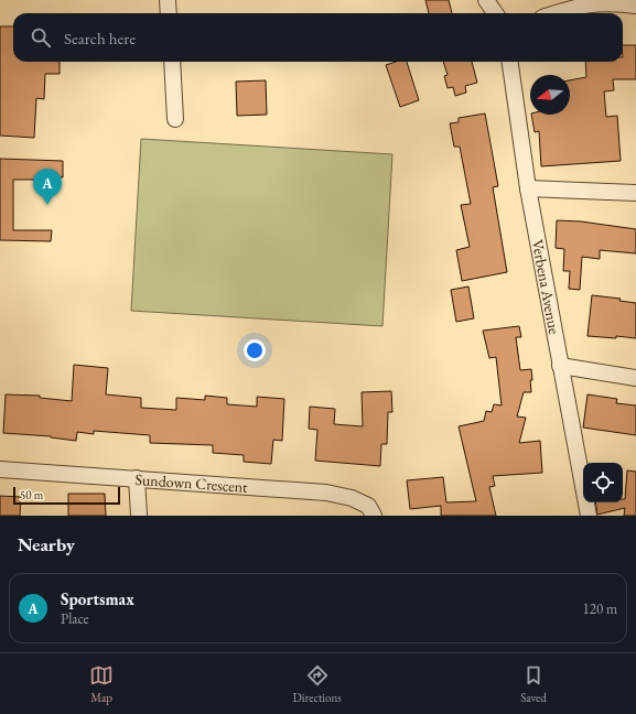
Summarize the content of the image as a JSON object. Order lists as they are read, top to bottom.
{
  "streets": {
    "street": ["Verbena Avenue", "Sundown Crescent"]
  },
  "scale_bar": "50 m",
  "north": "left",
  "page": {
    "search": "Search here",
    "pins": "A",
    "scale": "50 m",
    "heading": "Nearby",
    "list": [
      {
        "mark": "A",
        "name": "Sportsmax",
        "note": "Place",
        "value": "120 m"
      }
    ],
    "nav": ["Map", "Directions", "Saved"]
  }
}
